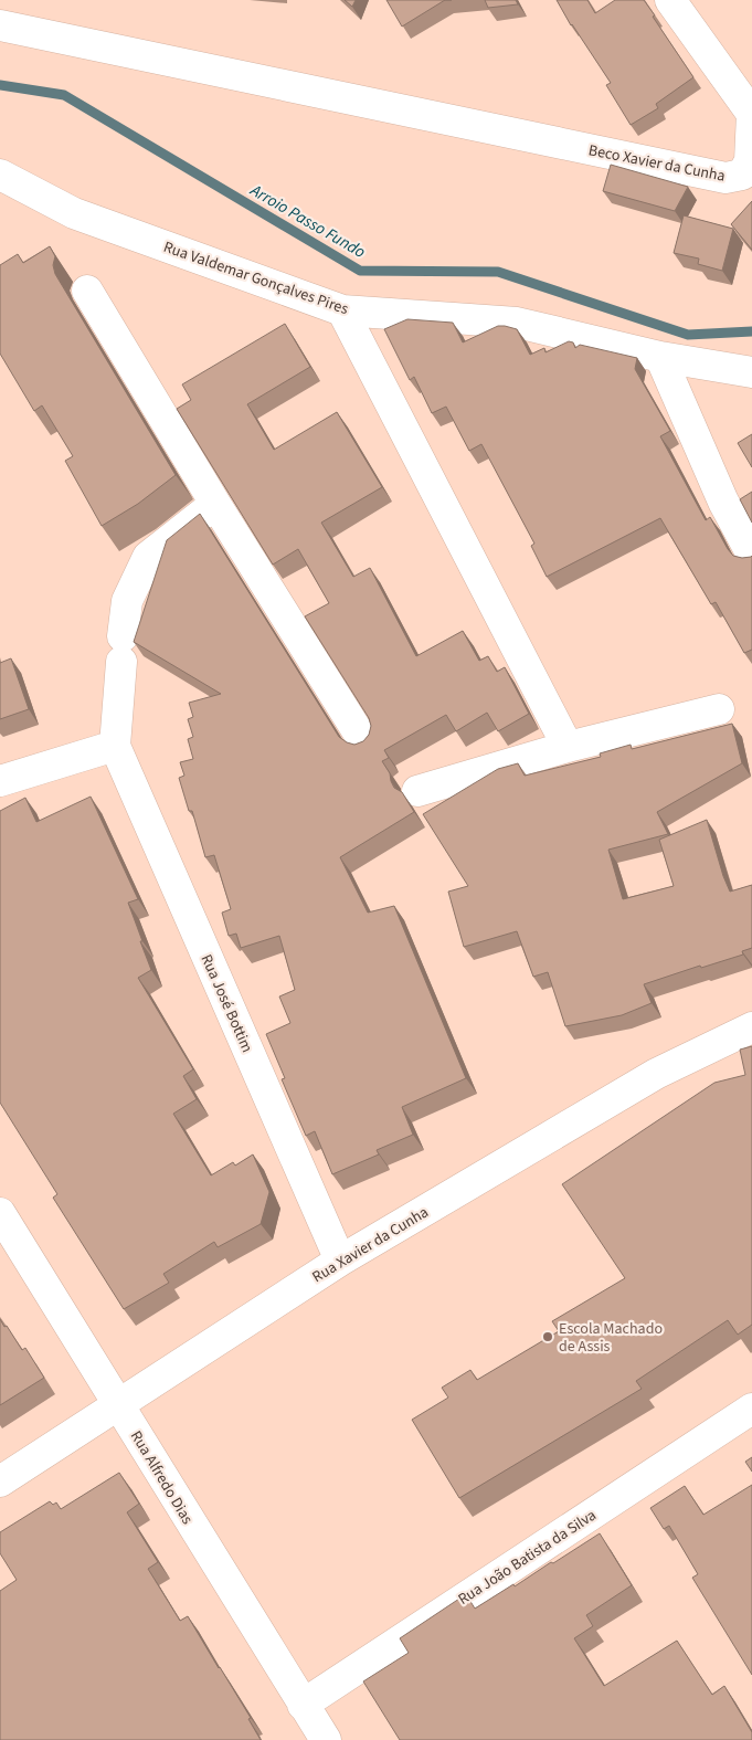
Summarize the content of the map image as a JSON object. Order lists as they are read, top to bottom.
{
  "streets": {
    "street": [
      "Beco Xavier da Cunha",
      "Rua Valdemar Gonçalves Pires",
      "Rua José Bottim",
      "Rua Xavier da Cunha",
      "Rua Alfredo Dias",
      "Rua João Batista da Silva"
    ]
  },
  "crossings": [
    ["Rua José Bottim", "Rua Xavier da Cunha"],
    ["Rua Xavier da Cunha", "Rua Alfredo Dias"],
    ["Rua Alfredo Dias", "Rua João Batista da Silva"]
  ],
  "water": ["Arroio Passo Fundo"],
  "places": ["Escola Machado de Assis"]
}
